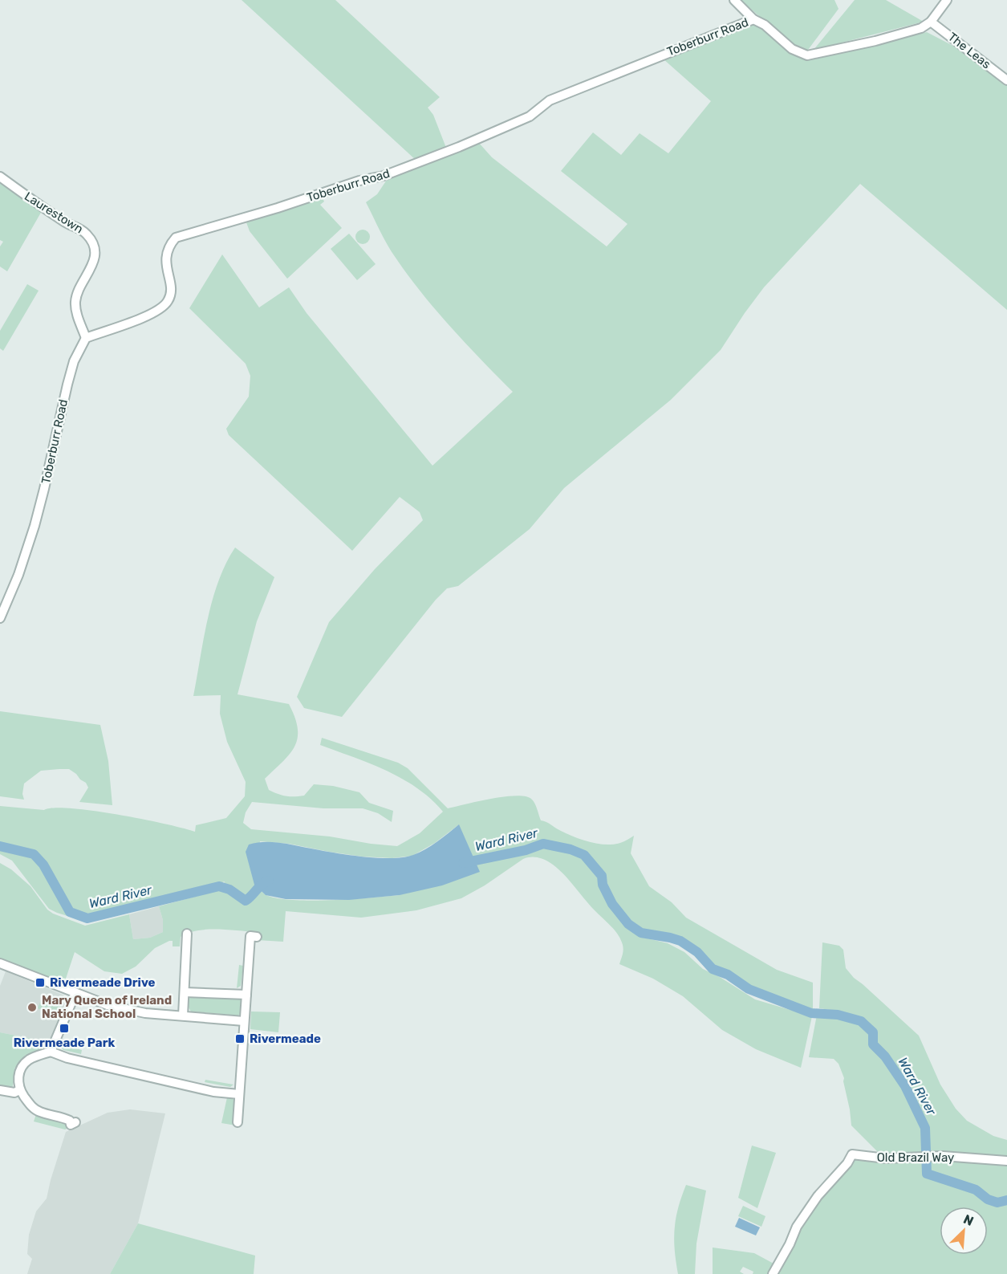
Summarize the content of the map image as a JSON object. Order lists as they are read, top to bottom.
{
  "streets": {
    "street": [
      "Toberburr Road",
      "The Leas",
      "Laurestown",
      "Old Brazil Way"
    ]
  },
  "crossings": [
    ["Toberburr Road", "The Leas"],
    ["Toberburr Road", "Laurestown"]
  ],
  "water": ["Ward River"],
  "places": {
    "transit": ["Rivermeade Drive", "Rivermeade Park", "Rivermeade"],
    "other": ["Mary Queen of Ireland National School"]
  },
  "north": "top right"
}
